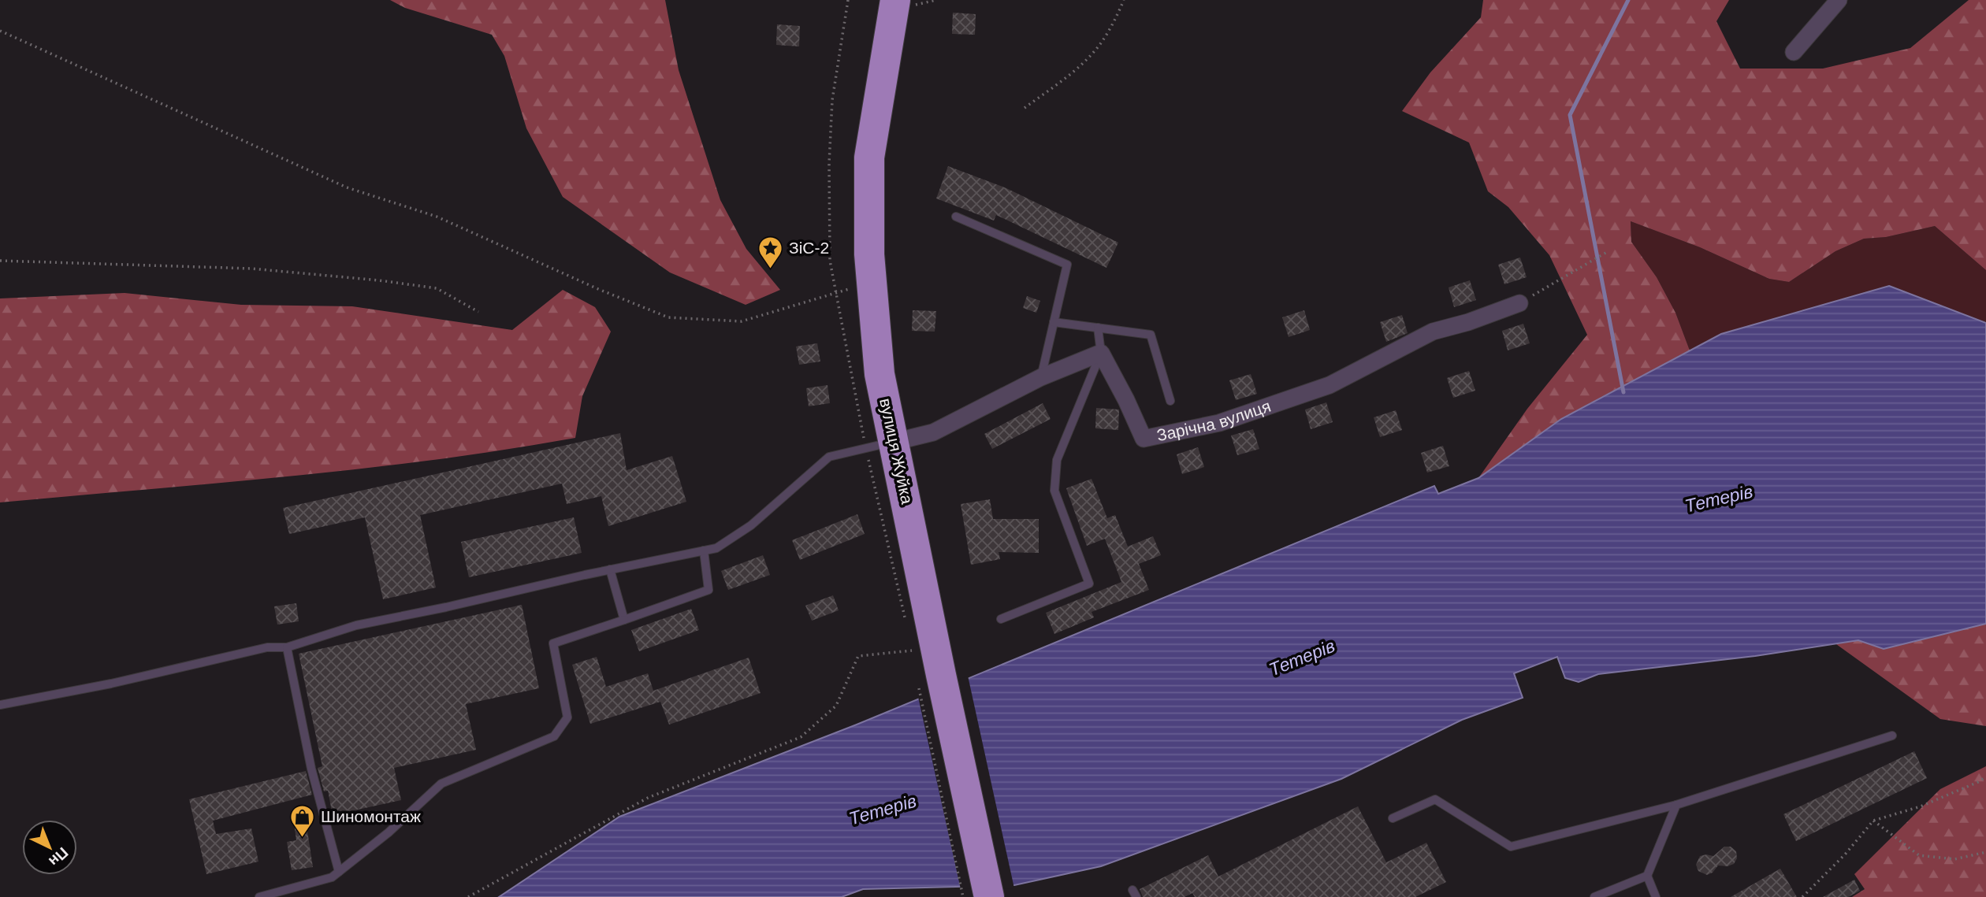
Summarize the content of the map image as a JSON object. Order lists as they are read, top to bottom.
{
  "streets": {
    "highway": ["вулиця Жуйка"],
    "street": ["Зарічна вулиця"]
  },
  "water": ["Тетерів"],
  "places": {
    "place": ["ЗіС-2"],
    "shop": ["Шиномонтаж"]
  },
  "north": "bottom right"
}
